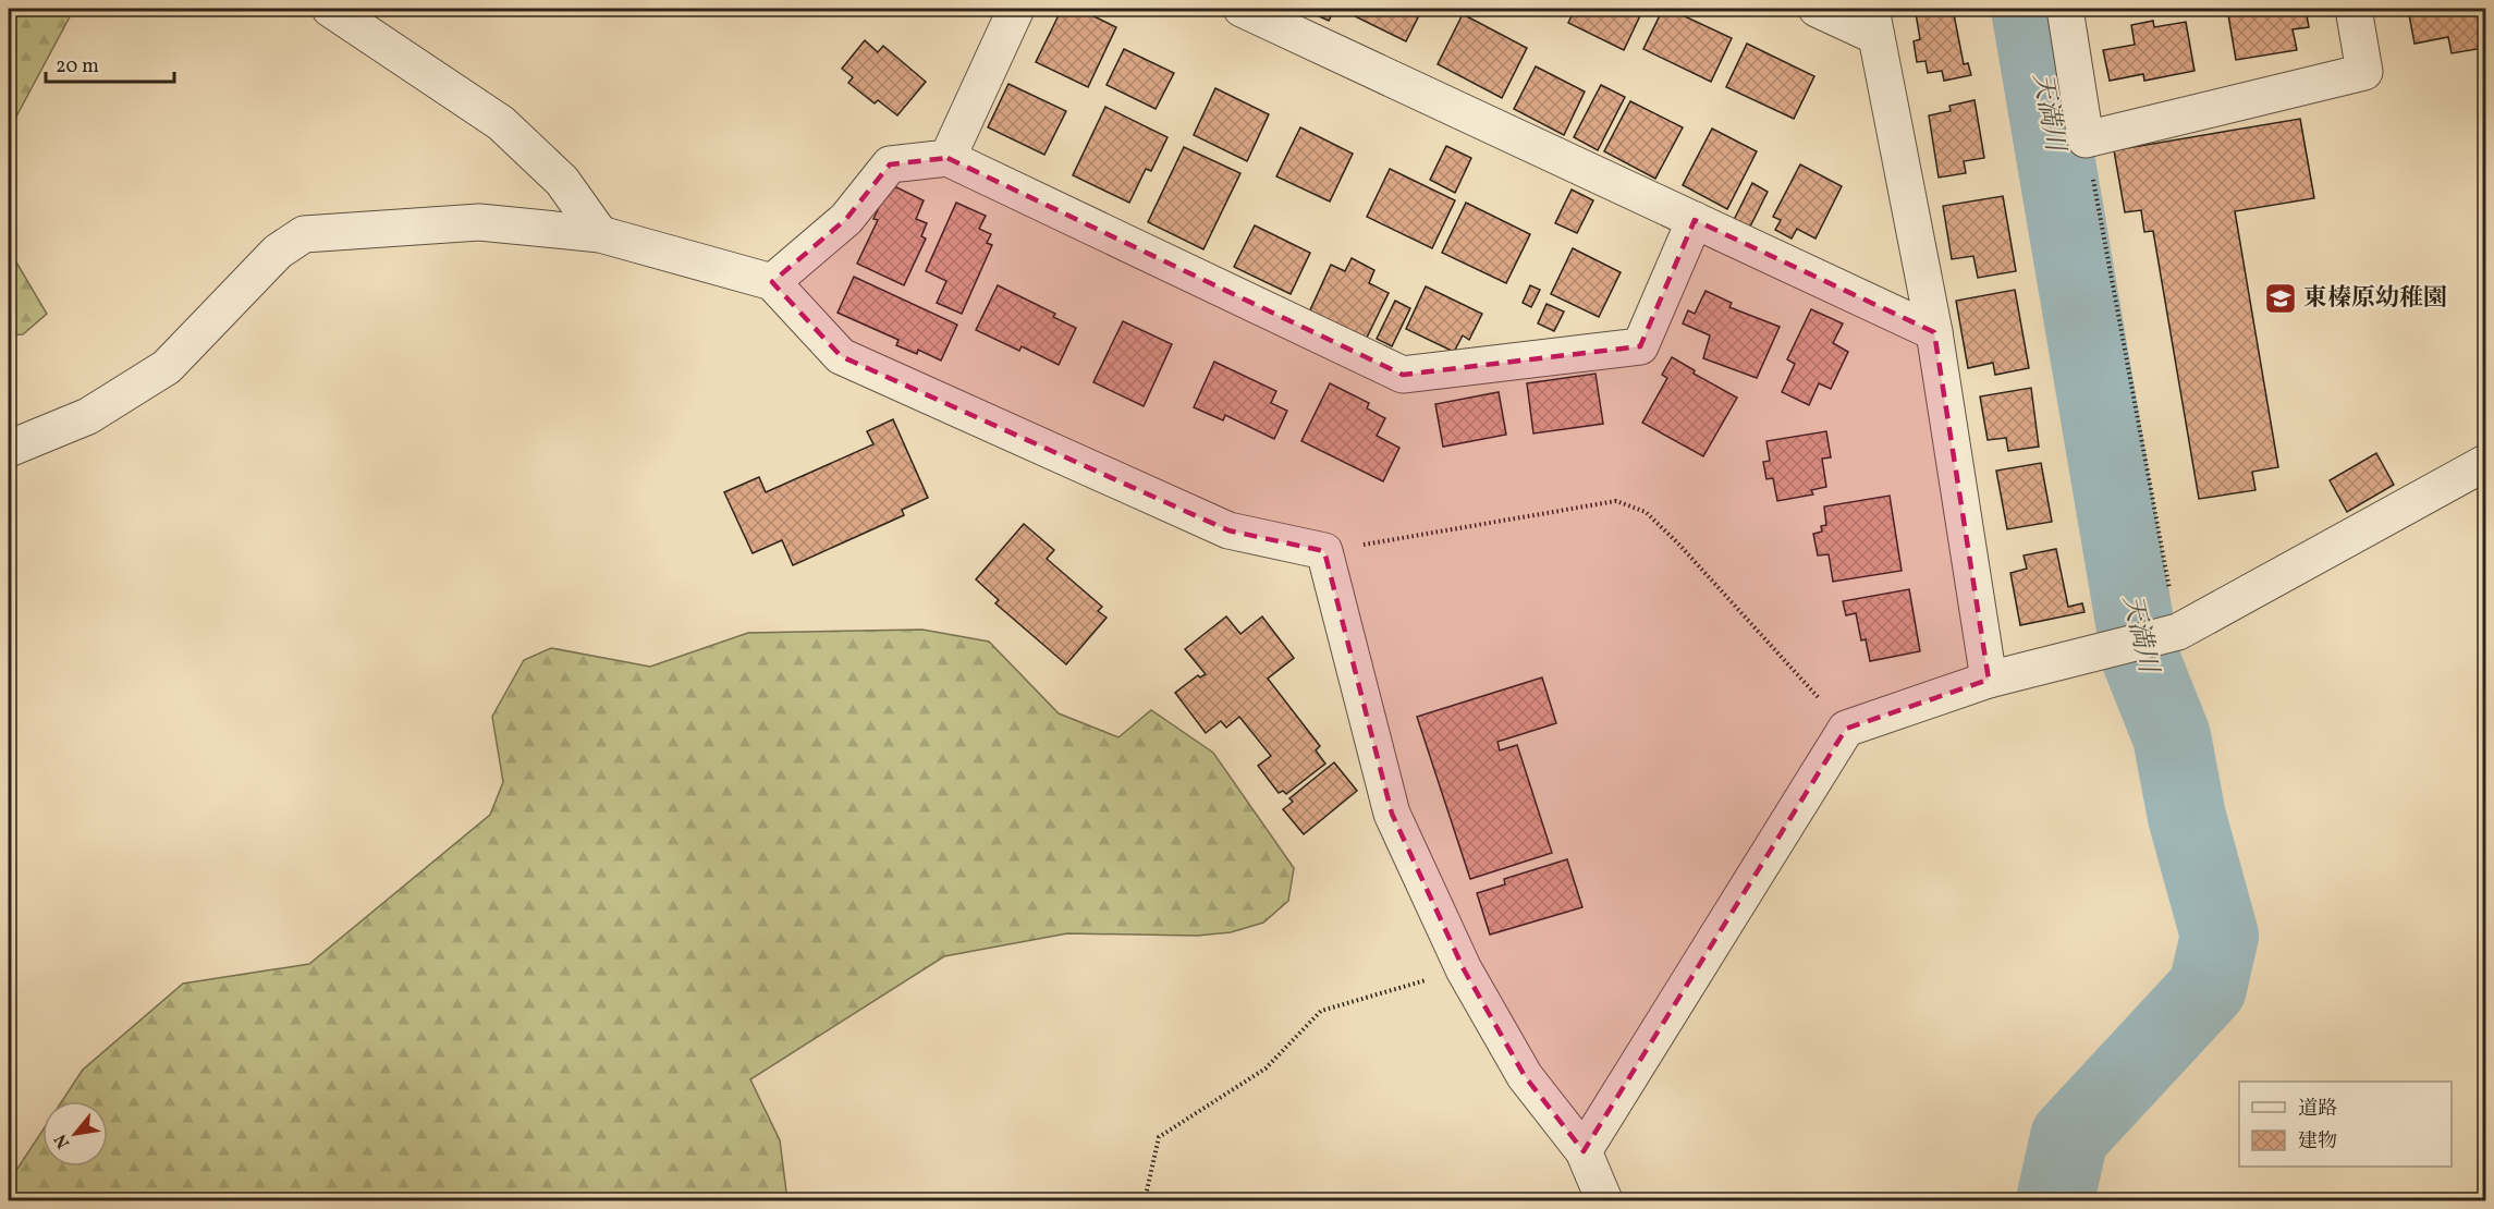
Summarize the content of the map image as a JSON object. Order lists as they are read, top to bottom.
{
  "water": ["天満川"],
  "places": {
    "school or university": ["東榛原幼稚園"]
  },
  "legend": ["道路", "建物"],
  "scale_bar": "20 m",
  "north": "bottom left"
}
